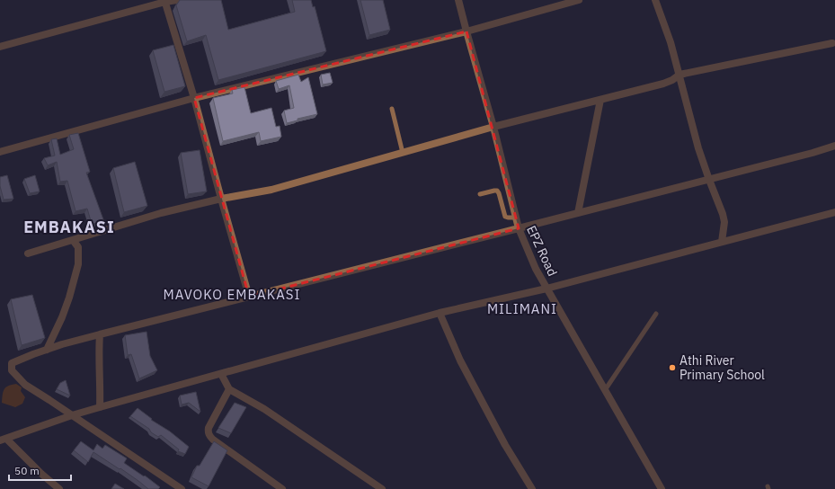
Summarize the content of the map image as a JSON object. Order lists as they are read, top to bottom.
{
  "streets": {
    "street": ["EPZ Road"]
  },
  "districts": ["EMBAKASI", "MAVOKO EMBAKASI", "MILIMANI"],
  "places": ["Athi River Primary School"],
  "scale_bar": "50 m"
}
